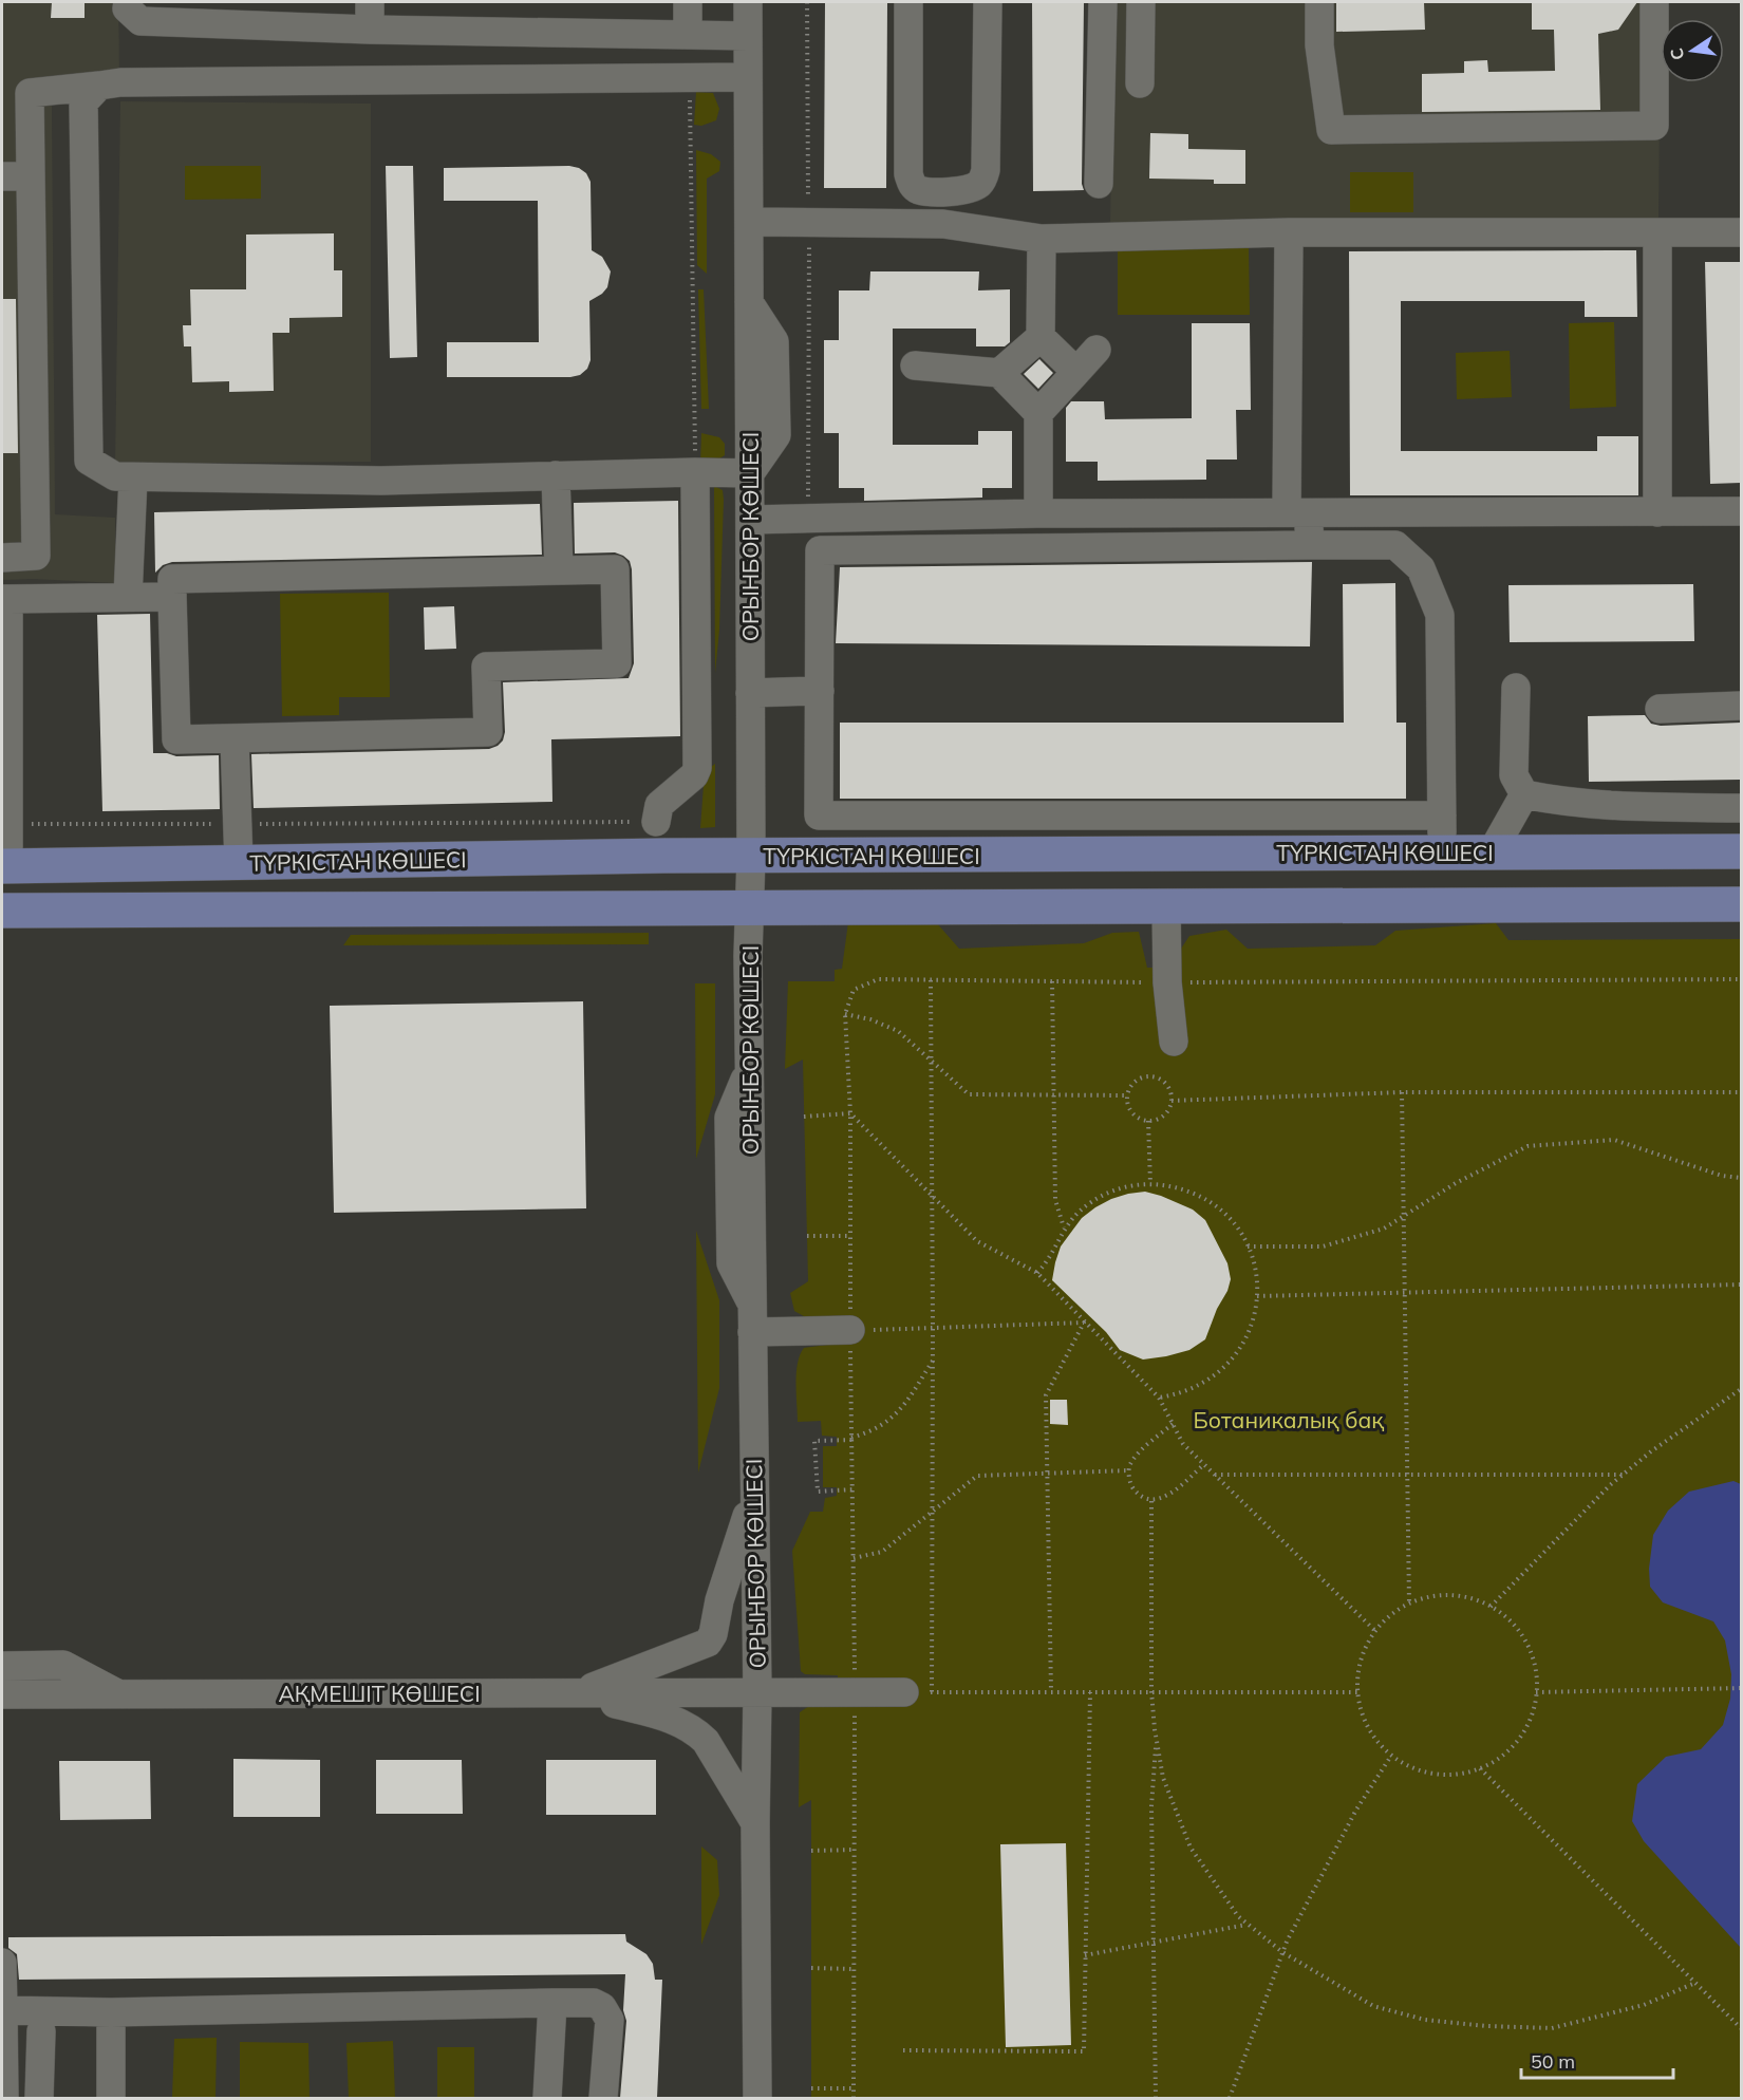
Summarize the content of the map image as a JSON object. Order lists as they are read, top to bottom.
{
  "streets": {
    "main road": ["ТҮРКІСТАН КӨШЕСІ"],
    "street": ["ОРЫНБОР КӨШЕСІ", "АҚМЕШІТ КӨШЕСІ"]
  },
  "crossings": [
    ["ОРЫНБОР КӨШЕСІ", "ТҮРКІСТАН КӨШЕСІ"],
    ["ОРЫНБОР КӨШЕСІ", "АҚМЕШІТ КӨШЕСІ"]
  ],
  "parks": ["Ботаникалық бақ"],
  "scale_bar": "50 m",
  "north": "left"
}
